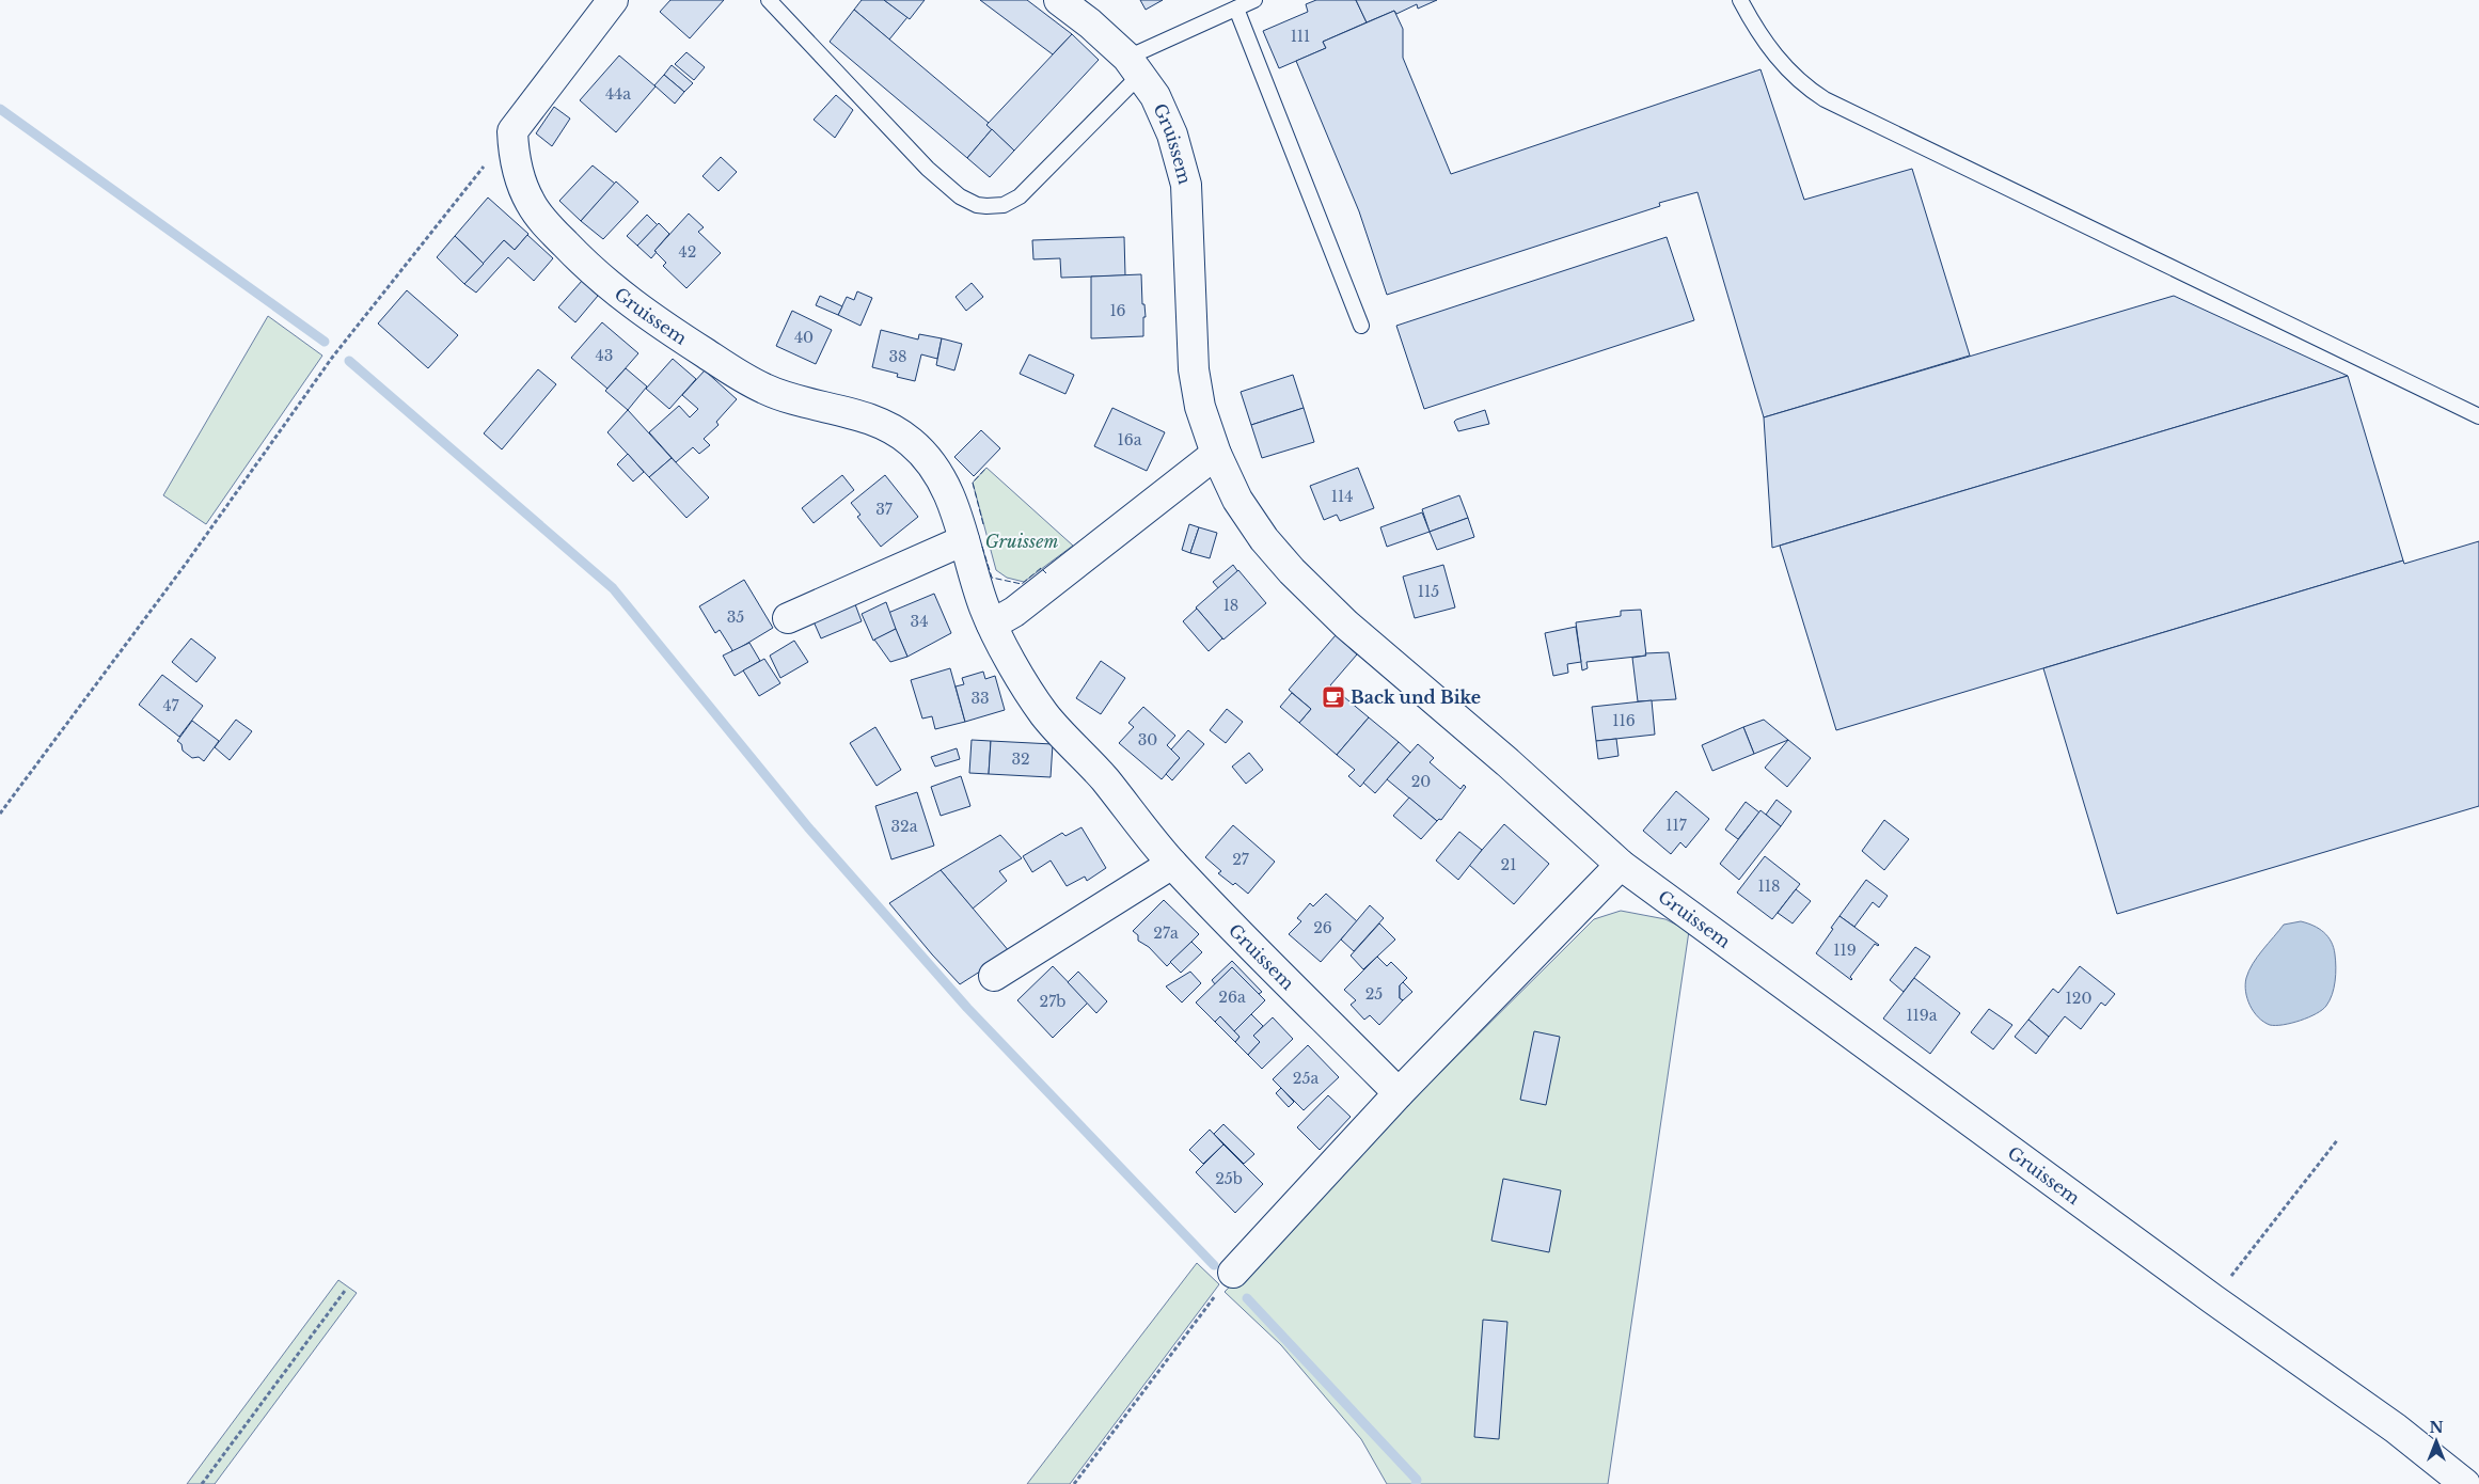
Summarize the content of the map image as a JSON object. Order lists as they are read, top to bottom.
{
  "streets": {
    "street": ["Gruissem"]
  },
  "parks": ["Gruissem"],
  "places": {
    "cafe": ["Back und Bike"]
  },
  "house_numbers": [
    "111",
    "44a",
    "42",
    "16",
    "40",
    "43",
    "38",
    "16a",
    "114",
    "37",
    "115",
    "18",
    "35",
    "34",
    "33",
    "47",
    "116",
    "30",
    "32",
    "20",
    "117",
    "32a",
    "27",
    "21",
    "118",
    "26",
    "27a",
    "119",
    "25",
    "26a",
    "120",
    "27b",
    "119a",
    "25a",
    "25b"
  ],
  "north": "top"
}
